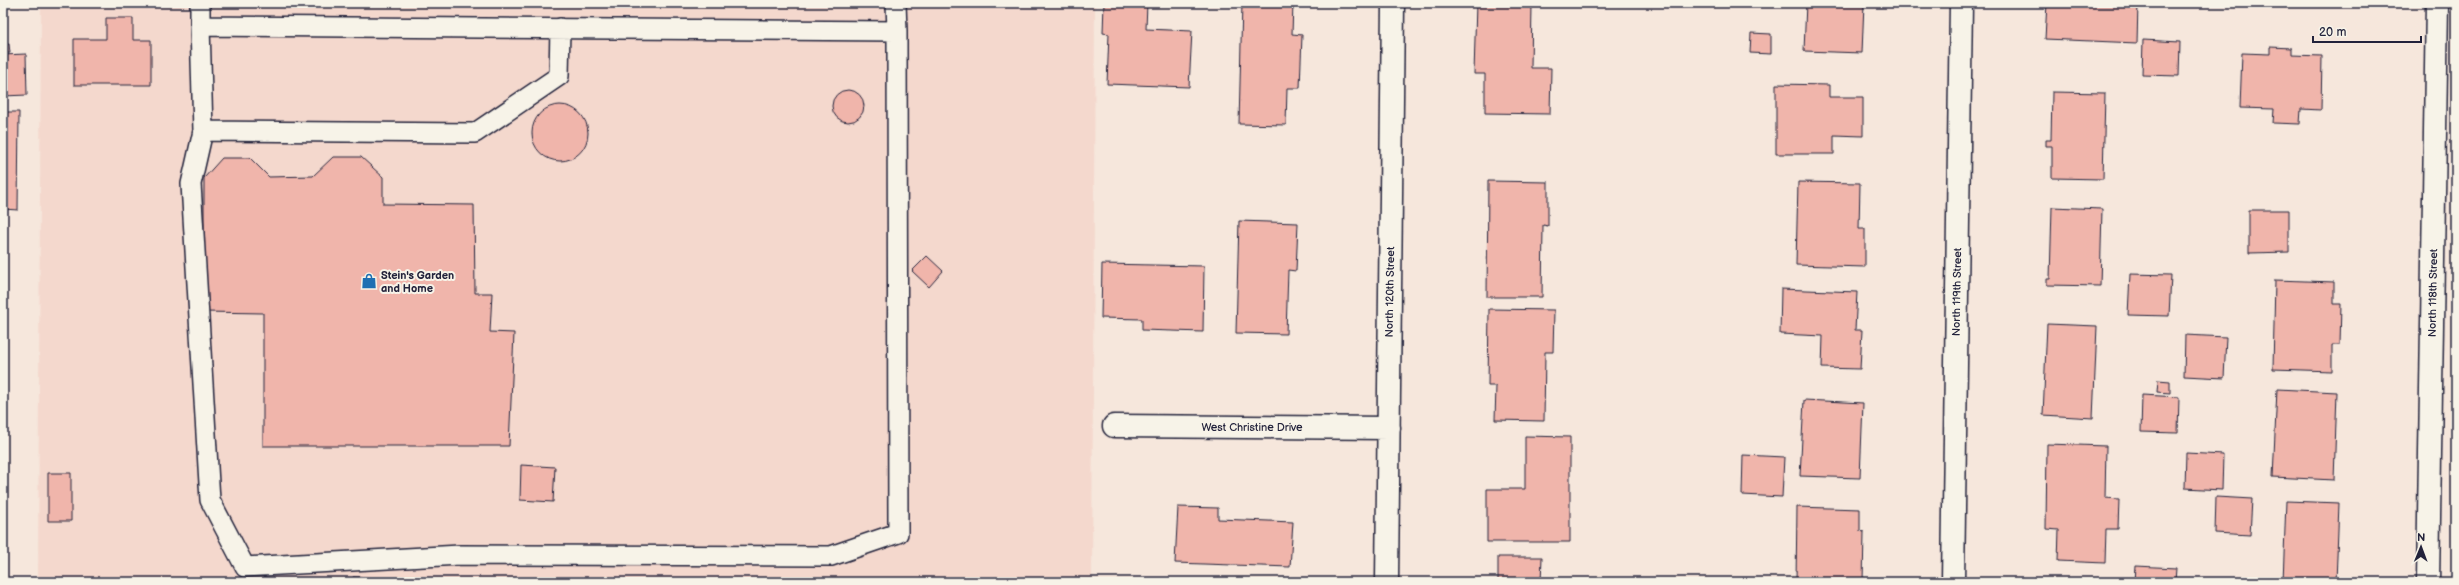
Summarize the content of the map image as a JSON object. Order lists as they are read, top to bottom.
{
  "streets": {
    "street": [
      "North 120th Street",
      "North 119th Street",
      "North 118th Street",
      "West Christine Drive"
    ]
  },
  "crossings": [
    ["North 120th Street", "West Christine Drive"]
  ],
  "places": {
    "shop": ["Stein's Garden and Home"]
  },
  "scale_bar": "20 m",
  "north": "top"
}
